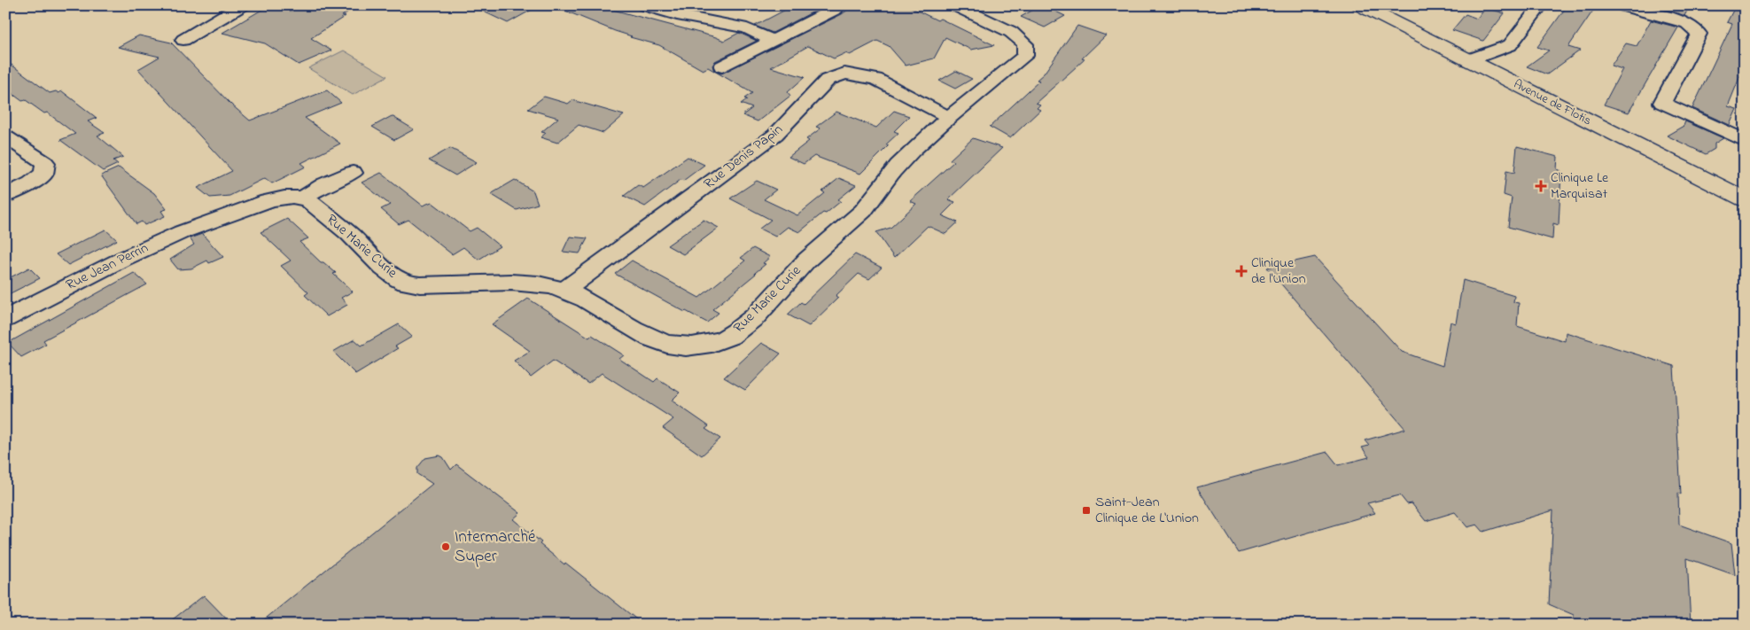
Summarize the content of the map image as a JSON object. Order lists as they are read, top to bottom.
{
  "streets": {
    "street": [
      "Avenue de Flotis",
      "Rue Denis Papin",
      "Rue Marie Curie",
      "Rue Jean Perrin"
    ]
  },
  "crossings": [
    ["Rue Denis Papin", "Rue Marie Curie"],
    ["Rue Marie Curie", "Rue Jean Perrin"]
  ],
  "places": {
    "health": ["Clinique Le Marquisat", "Clinique de l'Union"],
    "transit": ["Saint-Jean Clinique de L'Union"],
    "other": ["Intermarché Super"]
  }
}
